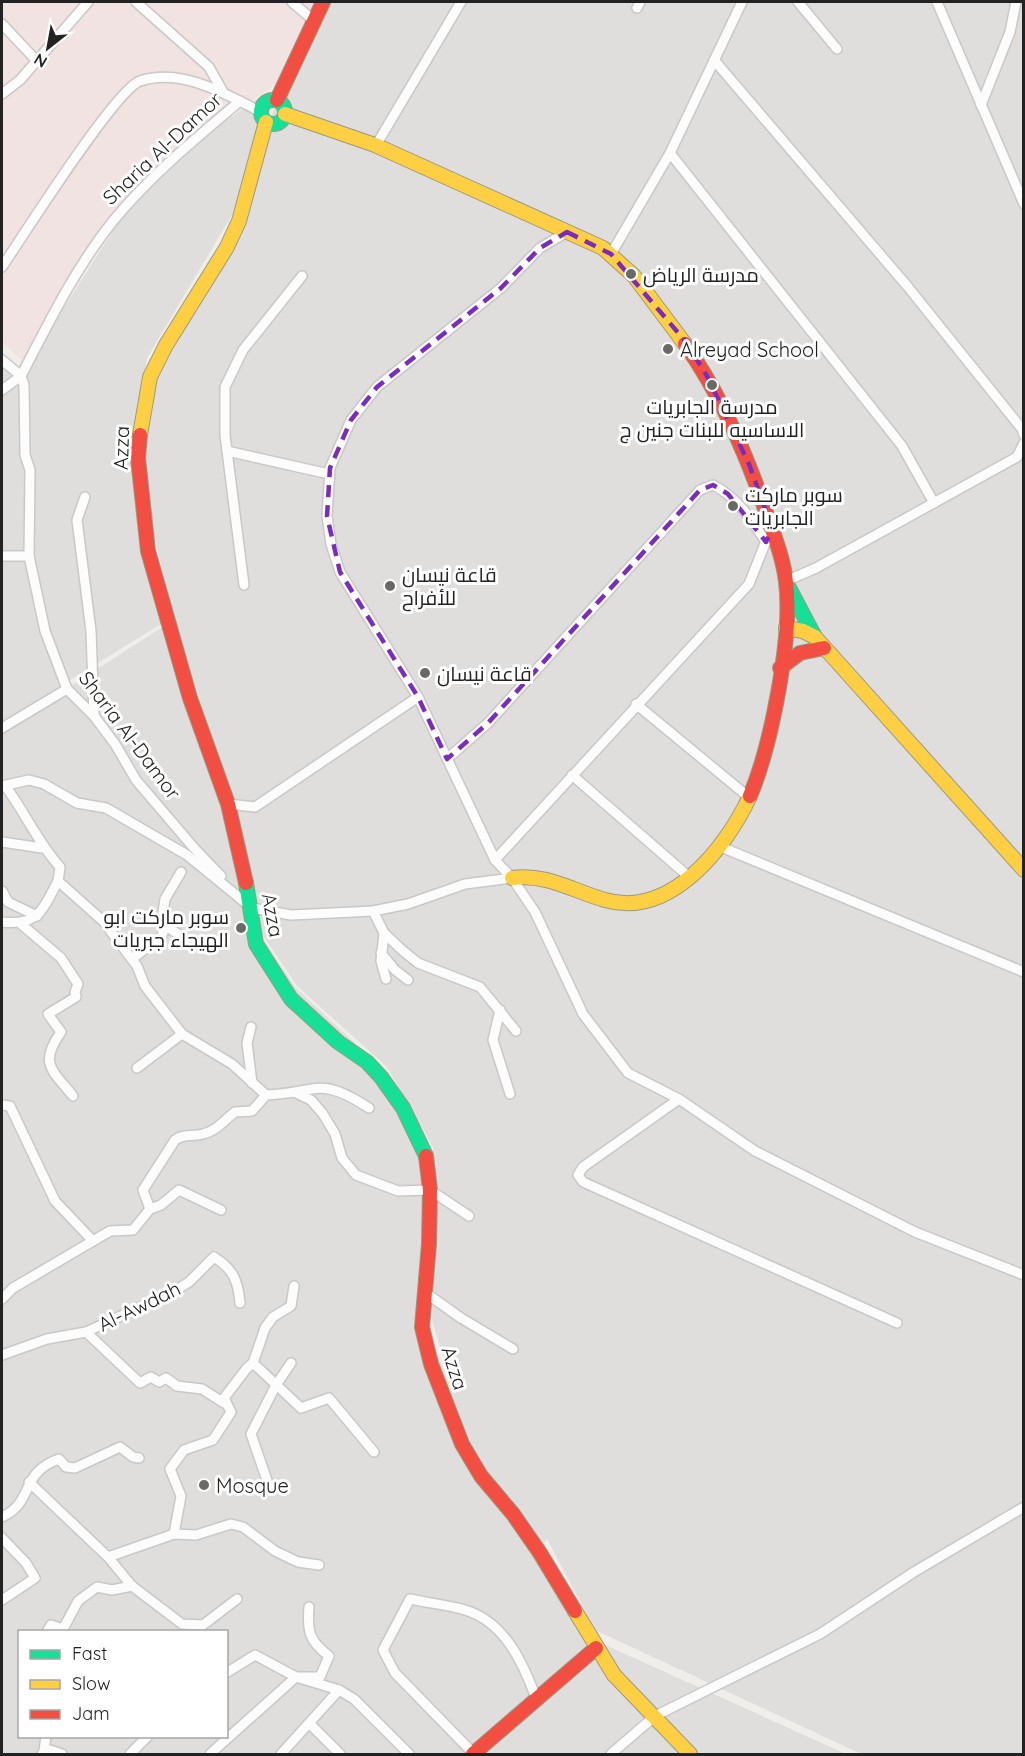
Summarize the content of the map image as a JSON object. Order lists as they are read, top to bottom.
{
  "streets": {
    "street": ["Sharia Al-Damor", "Azza", "Al-Awdah"]
  },
  "crossings": [
    ["Sharia Al-Damor", "Azza"]
  ],
  "places": [
    "مدرسة الرياض",
    "Alreyad School",
    "مدرسة الجابريات الاساسيه للبنات جنين ج",
    "سوبر ماركت الجابريات",
    "قاعة نيسان للأفراح",
    "قاعة نيسان",
    "سوبر ماركت ابو الهيجاء جبريات",
    "Mosque"
  ],
  "legend": ["Fast", "Slow", "Jam"],
  "north": "bottom left"
}
